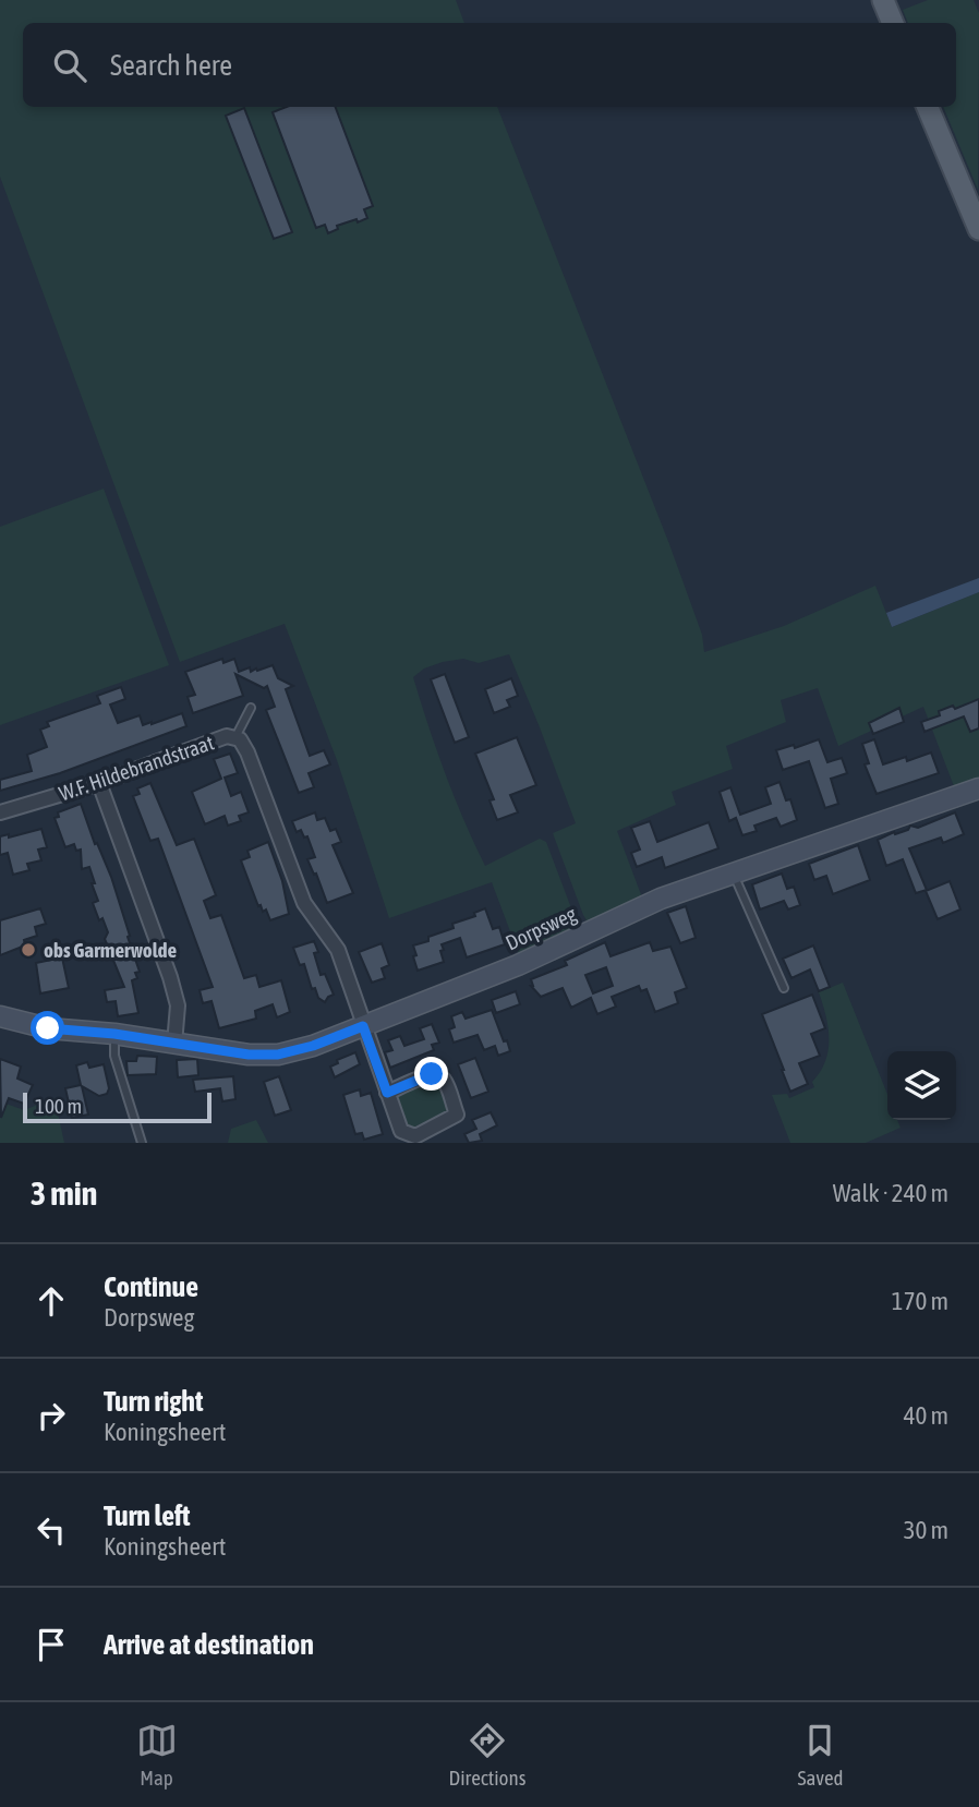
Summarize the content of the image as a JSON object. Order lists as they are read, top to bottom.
{
  "streets": {
    "street": ["W.F. Hildebrandstraat", "Dorpsweg"]
  },
  "crossings": [
    ["W.F. Hildebrandstraat", "Dorpsweg"]
  ],
  "places": ["obs Garmerwolde"],
  "scale_bar": "100 m",
  "page": {
    "search": "Search here",
    "scale": "100 m",
    "heading": ["3 min", "Walk · 240 m"],
    "list": [
      ["Continue", "Dorpsweg", "170 m"],
      ["Turn right", "Koningsheert", "40 m"],
      ["Turn left", "Koningsheert", "30 m"],
      "Arrive at destination"
    ],
    "nav": ["Map", "Directions", "Saved"]
  }
}
